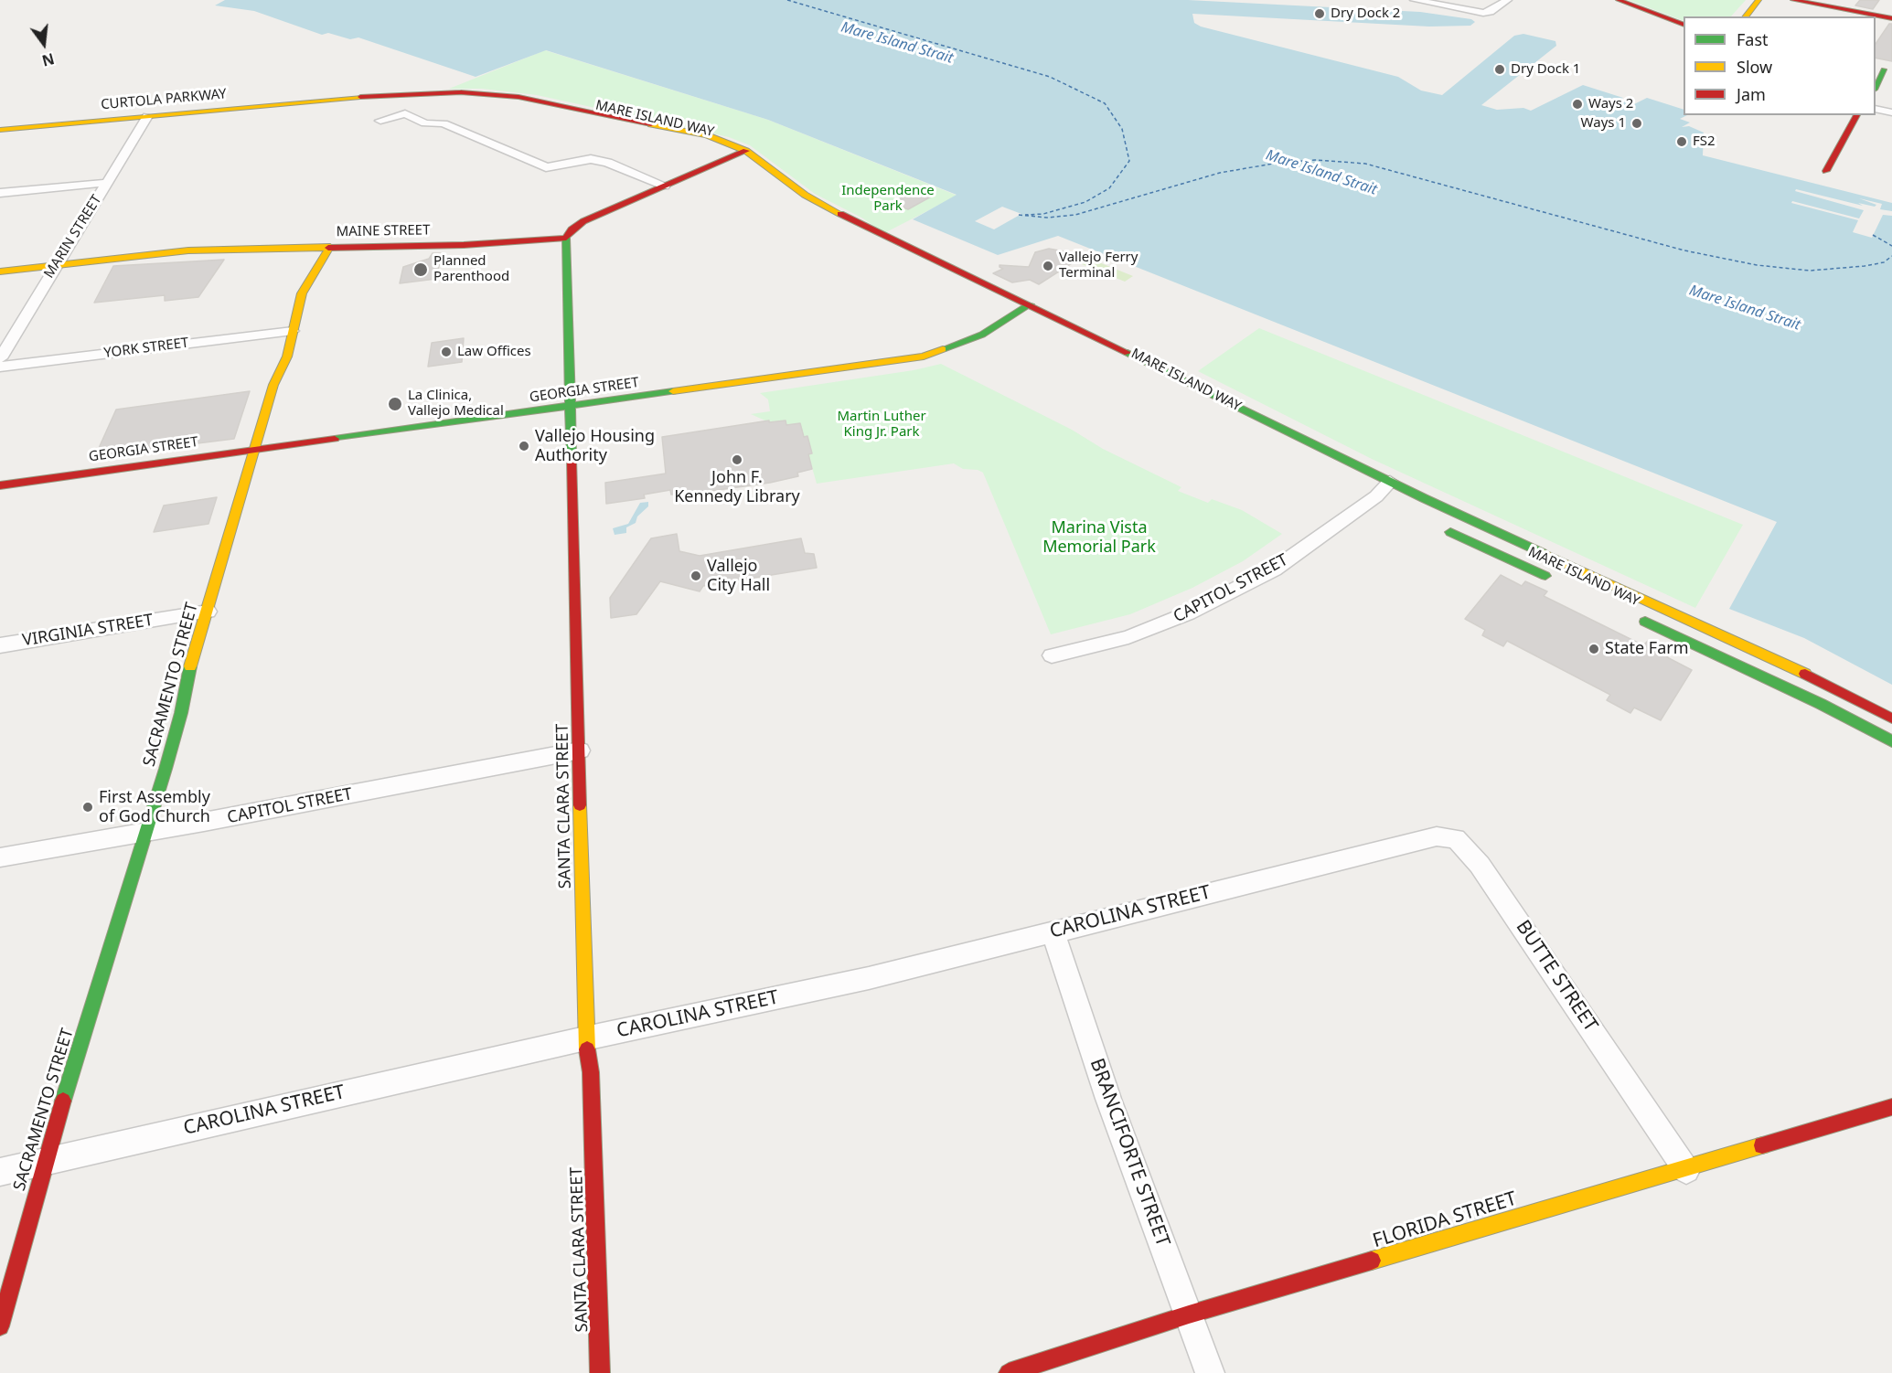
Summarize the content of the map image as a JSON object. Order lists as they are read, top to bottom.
{
  "streets": {
    "main road": [
      "CURTOLA PARKWAY",
      "MARE ISLAND WAY",
      "MAINE STREET",
      "GEORGIA STREET",
      "SACRAMENTO STREET",
      "SANTA CLARA STREET",
      "FLORIDA STREET"
    ],
    "street": [
      "MARIN STREET",
      "YORK STREET",
      "CAPITOL STREET",
      "VIRGINIA STREET",
      "CAROLINA STREET",
      "BUTTE STREET",
      "BRANCIFORTE STREET"
    ]
  },
  "crossings": [
    ["CURTOLA PARKWAY", "MARE ISLAND WAY"],
    ["CURTOLA PARKWAY", "MARIN STREET"],
    ["MARE ISLAND WAY", "GEORGIA STREET"],
    ["MARE ISLAND WAY", "CAPITOL STREET"],
    ["MAINE STREET", "MARIN STREET"],
    ["MAINE STREET", "SACRAMENTO STREET"],
    ["MAINE STREET", "SANTA CLARA STREET"],
    ["YORK STREET", "SACRAMENTO STREET"],
    ["GEORGIA STREET", "SACRAMENTO STREET"],
    ["GEORGIA STREET", "SANTA CLARA STREET"],
    ["CAPITOL STREET", "SACRAMENTO STREET"],
    ["CAPITOL STREET", "SANTA CLARA STREET"],
    ["VIRGINIA STREET", "SACRAMENTO STREET"],
    ["SACRAMENTO STREET", "CAROLINA STREET"],
    ["SANTA CLARA STREET", "CAROLINA STREET"],
    ["CAROLINA STREET", "BUTTE STREET"],
    ["CAROLINA STREET", "BRANCIFORTE STREET"],
    ["BUTTE STREET", "FLORIDA STREET"],
    ["BRANCIFORTE STREET", "FLORIDA STREET"]
  ],
  "water": ["Mare Island Strait"],
  "parks": ["Independence Park", "Martin Luther King Jr. Park", "Marina Vista Memorial Park"],
  "places": [
    "Dry Dock 2",
    "Dry Dock 1",
    "Ways 2",
    "Ways 1",
    "FS2",
    "Vallejo Ferry Terminal",
    "Planned Parenthood",
    "Law Offices",
    "La Clinica, Vallejo Medical",
    "Vallejo Housing Authority",
    "John F. Kennedy Library",
    "Vallejo City Hall",
    "State Farm",
    "First Assembly of God Church"
  ],
  "legend": ["Fast", "Slow", "Jam"],
  "north": "bottom"
}
